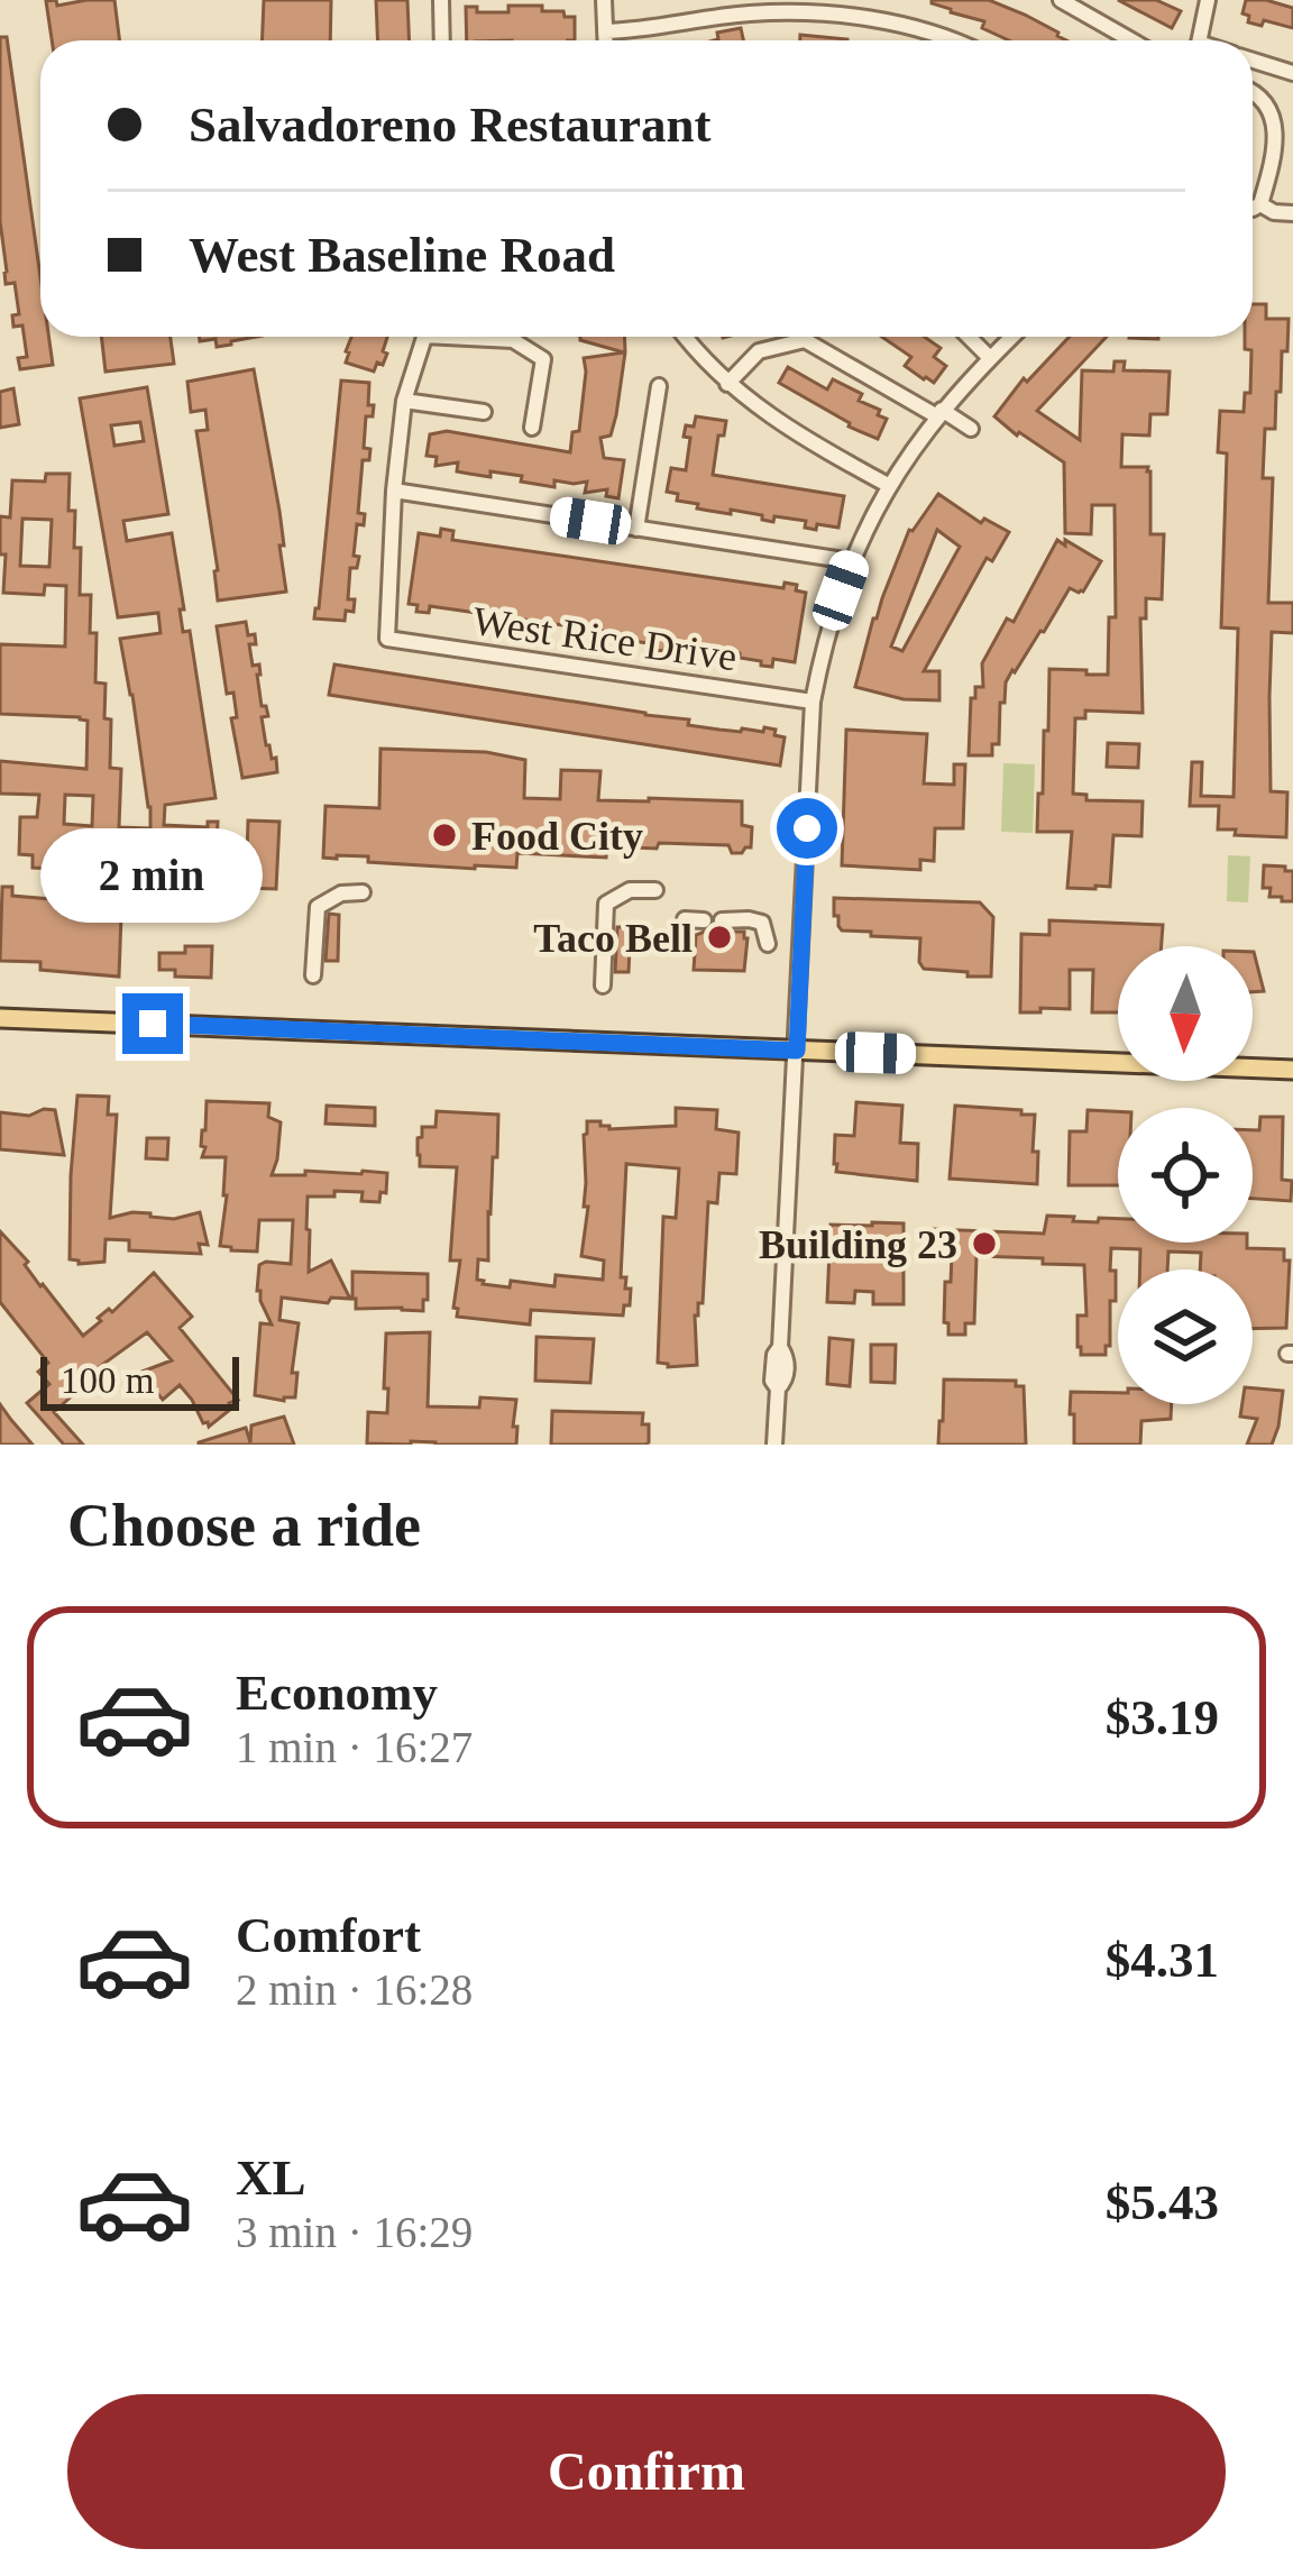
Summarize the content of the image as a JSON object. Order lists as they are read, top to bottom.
{
  "streets": {
    "street": ["West Rice Drive"]
  },
  "places": ["Food City", "Taco Bell", "Building 23"],
  "scale_bar": "100 m",
  "north": "bottom",
  "page": {
    "banner": ["Salvadoreno Restaurant", "West Baseline Road"],
    "bubble": "2 min",
    "scale": "100 m",
    "heading": "Choose a ride",
    "list": [
      {
        "name": "Economy",
        "note": "1 min · 16:27",
        "value": "$3.19"
      },
      {
        "name": "Comfort",
        "note": "2 min · 16:28",
        "value": "$4.31"
      },
      {
        "name": "XL",
        "note": "3 min · 16:29",
        "value": "$5.43"
      }
    ],
    "buttons": "Confirm"
  }
}
